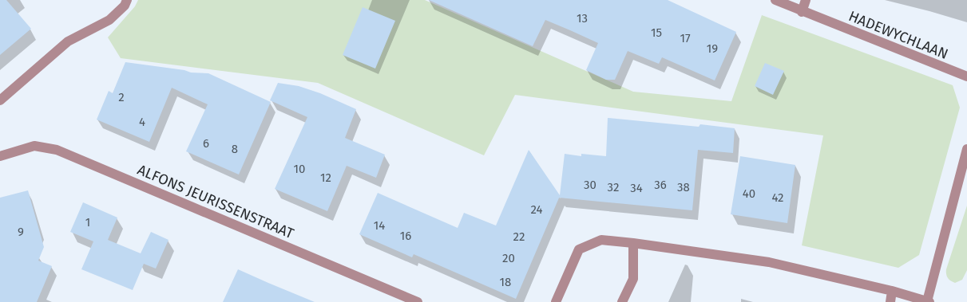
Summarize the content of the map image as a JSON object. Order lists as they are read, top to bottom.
{
  "streets": {
    "street": ["HADEWYCHLAAN", "ALFONS JEURISSENSTRAAT"]
  },
  "house_numbers": [
    "13",
    "15",
    "17",
    "19",
    "2",
    "4",
    "6",
    "8",
    "10",
    "12",
    "30",
    "36",
    "32",
    "38",
    "34",
    "40",
    "42",
    "24",
    "1",
    "14",
    "9",
    "16",
    "22",
    "20",
    "18"
  ]
}
